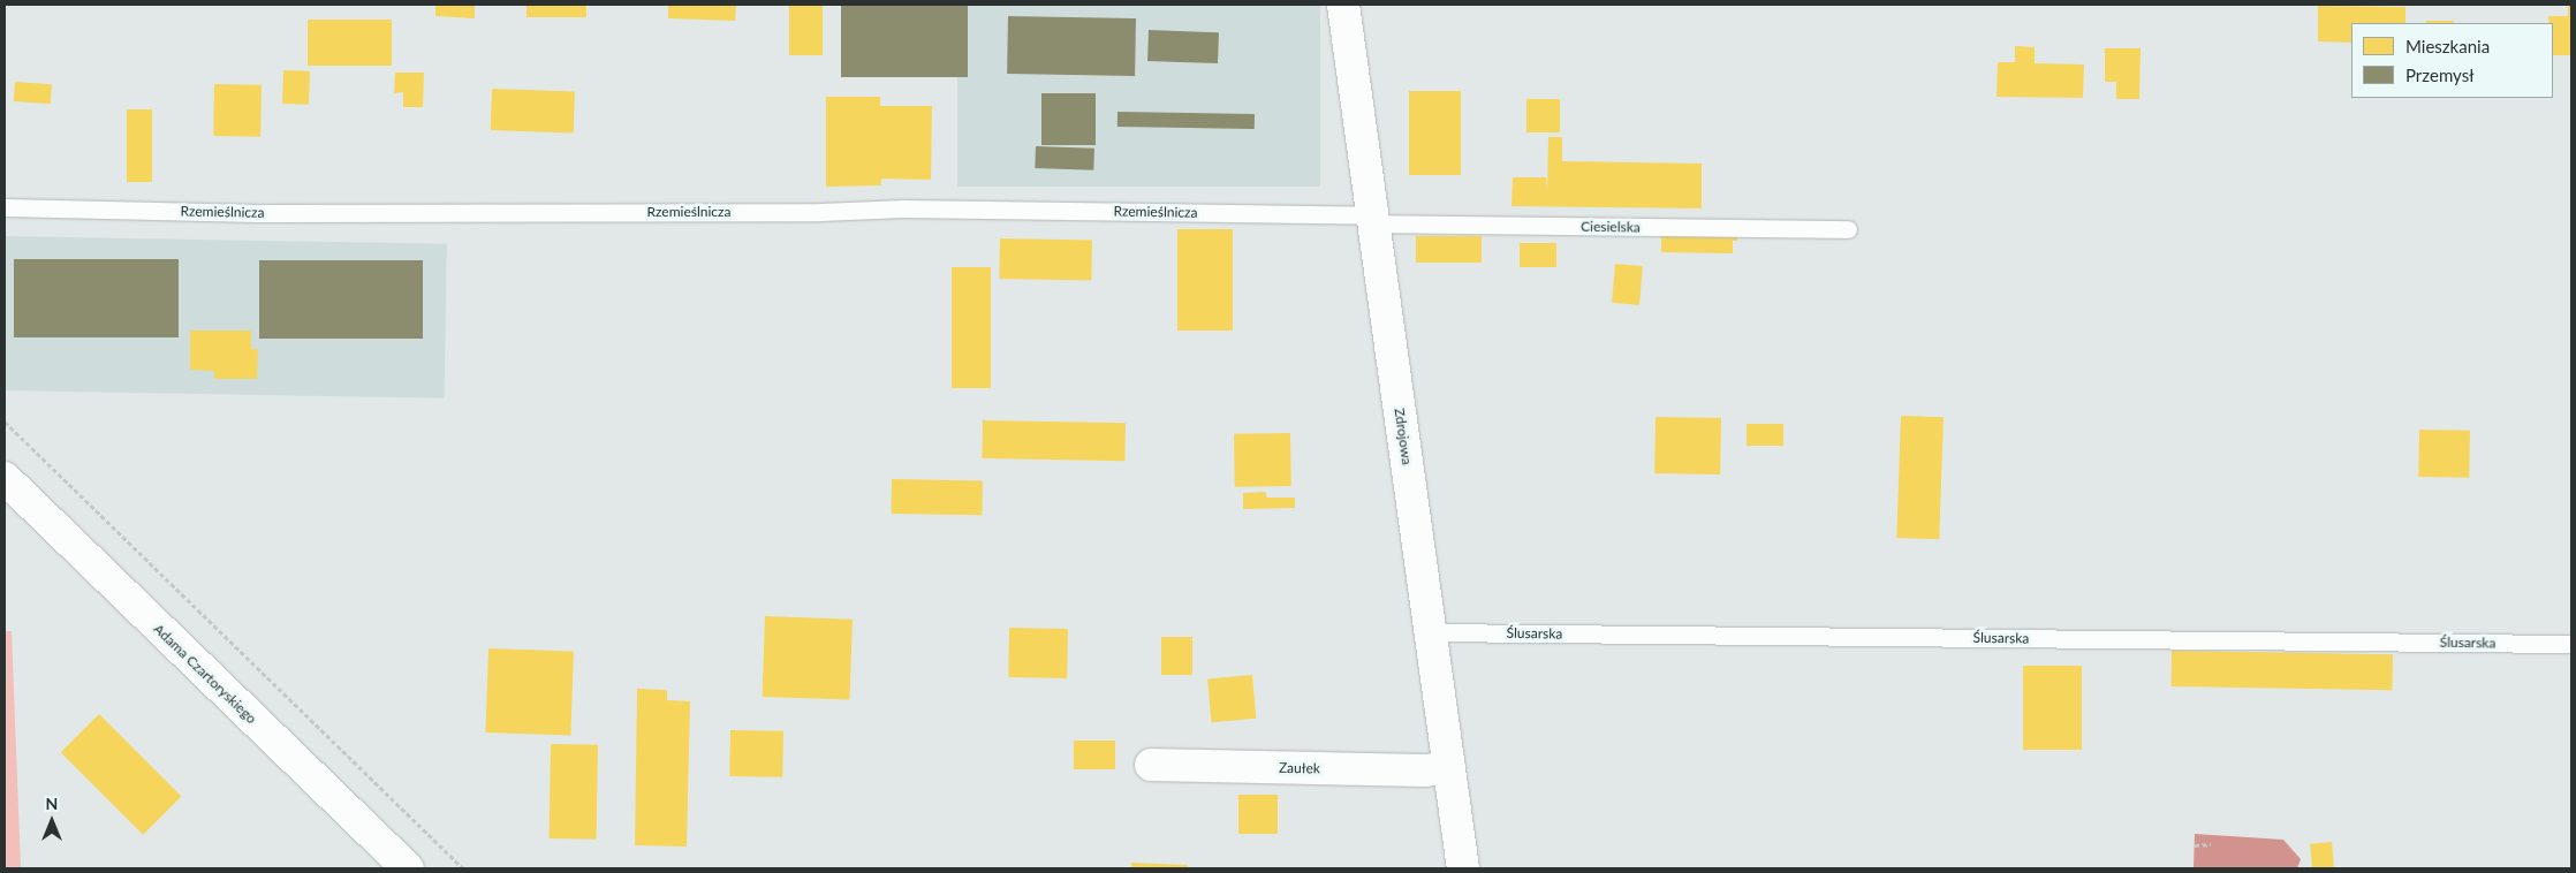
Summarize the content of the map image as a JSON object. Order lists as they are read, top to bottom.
{
  "streets": {
    "street": ["Zdrojowa", "Adama Czartoryskiego", "Zaułek"],
    "lane": ["Rzemieślnicza", "Ciesielska", "Ślusarska"]
  },
  "crossings": [
    ["Rzemieślnicza", "Ciesielska"],
    ["Rzemieślnicza", "Zdrojowa"],
    ["Ciesielska", "Zdrojowa"],
    ["Zdrojowa", "Ślusarska"],
    ["Zdrojowa", "Zaułek"]
  ],
  "legend": ["Mieszkania", "Przemysł"],
  "north": "top"
}
